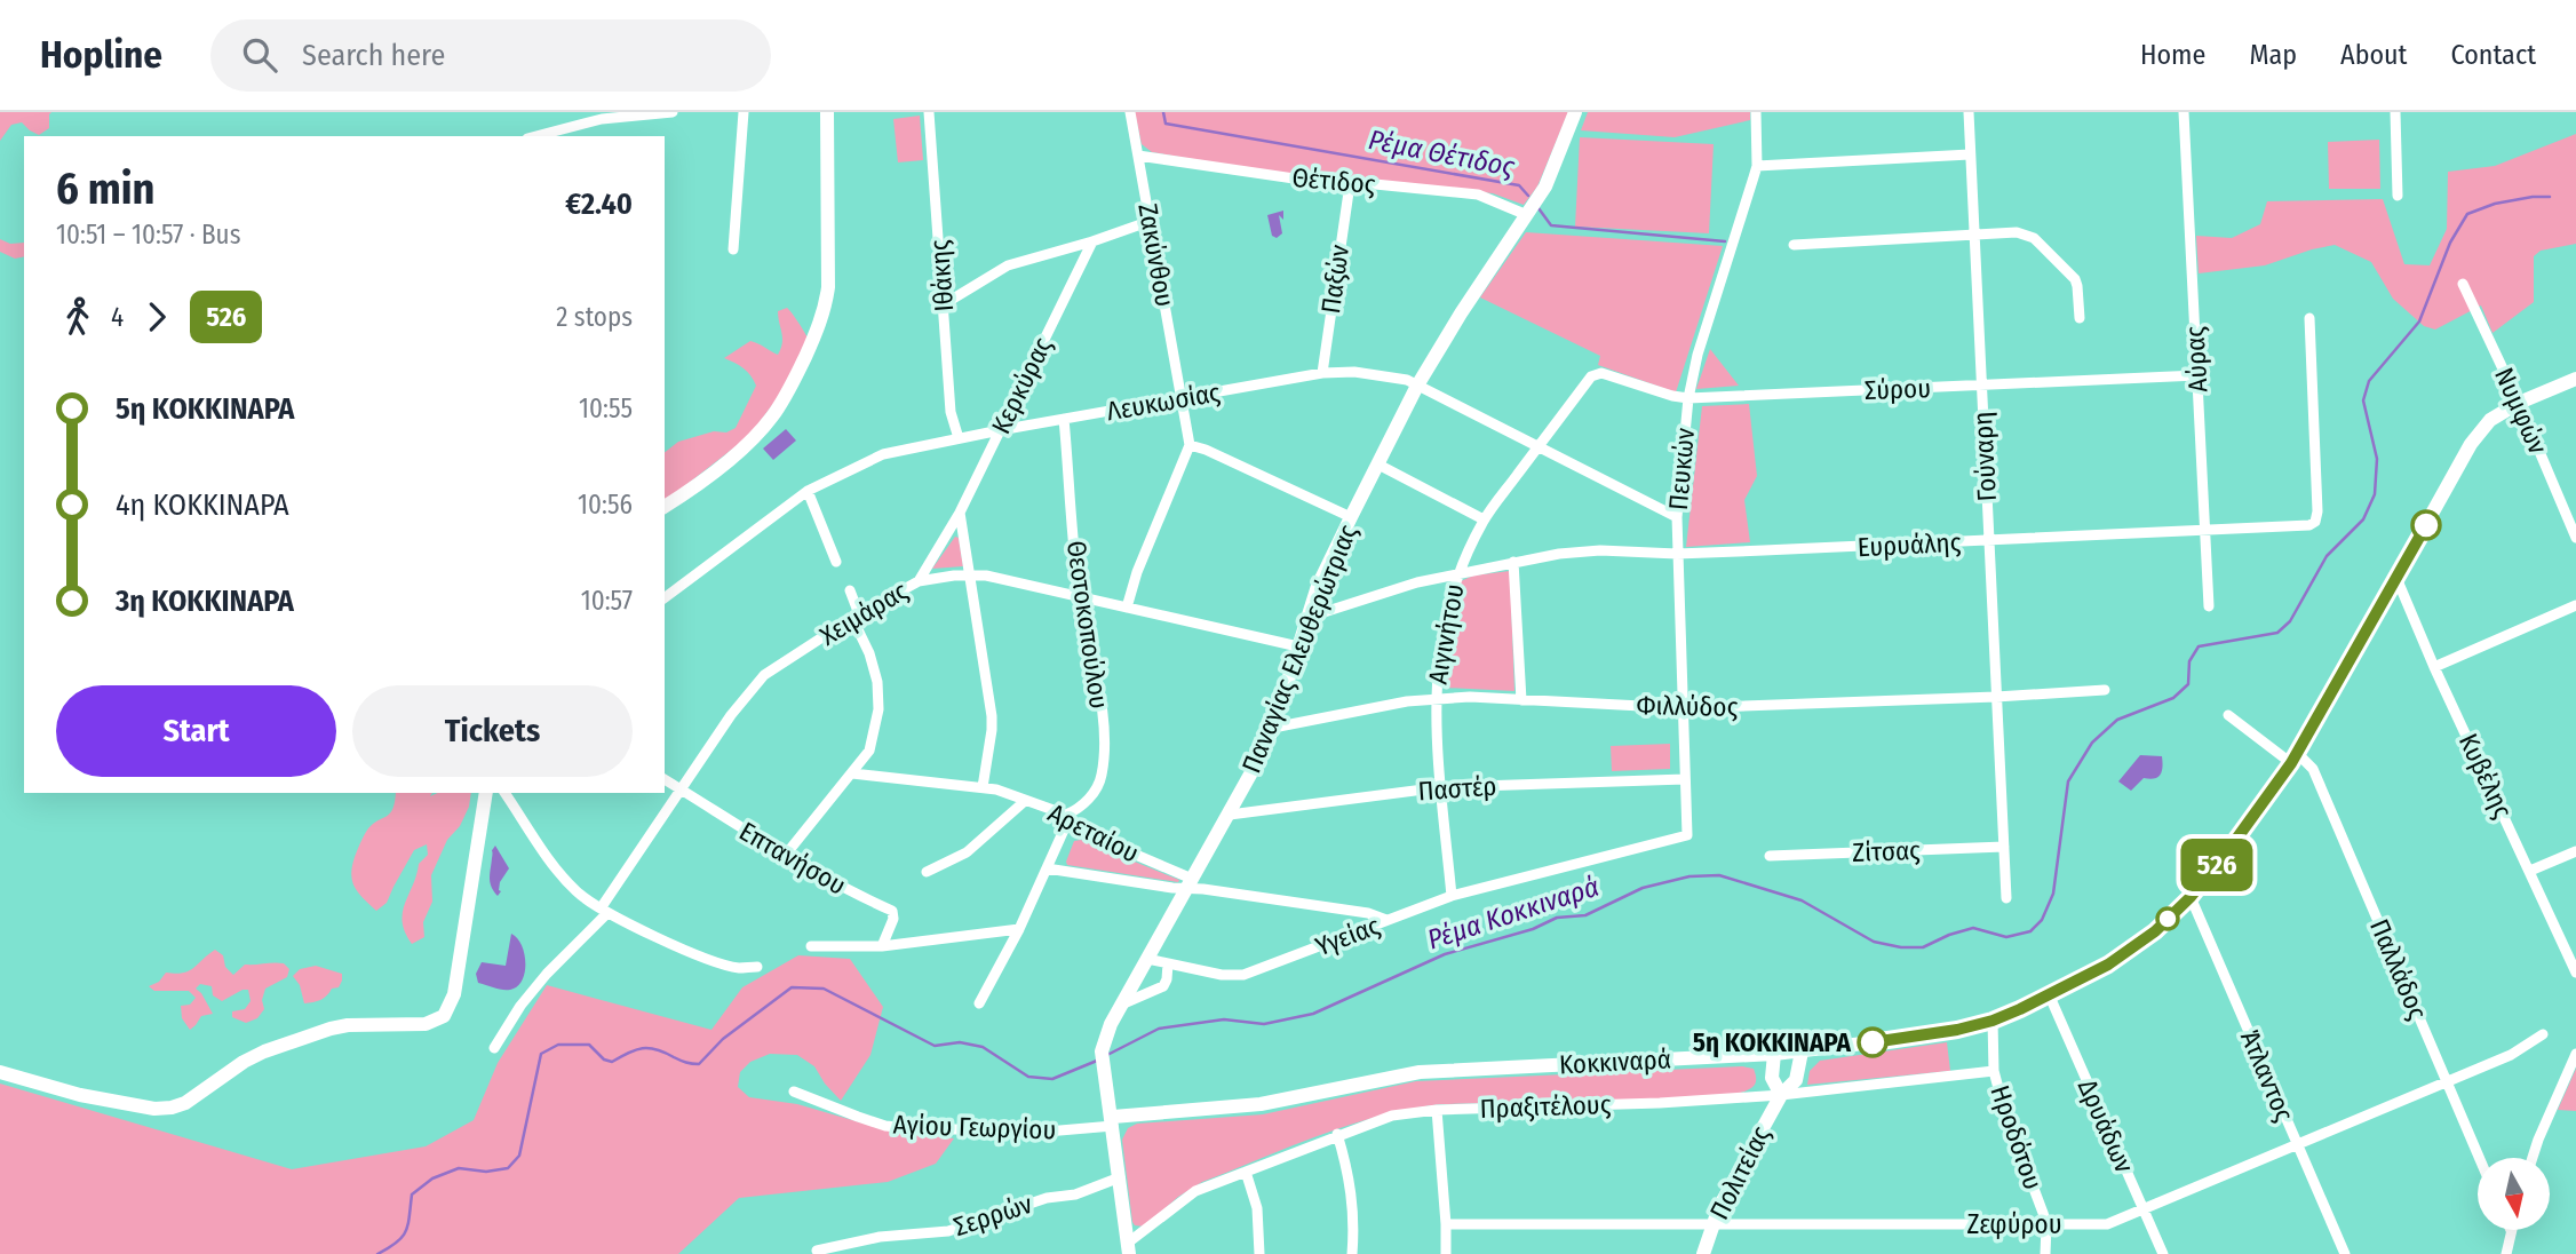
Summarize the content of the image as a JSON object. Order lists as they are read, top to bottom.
{
  "streets": {
    "street": [
      "Θέτιδος",
      "Ζακύνθου",
      "Ιθάκης",
      "Παξών",
      "Αύρας",
      "Κερκύρας",
      "Σύρου",
      "Λευκωσίας",
      "Νυμφών",
      "Γούναρη",
      "Πευκών",
      "Ευρυάλης",
      "Χειμάρας",
      "Θεοτοκοπούλου",
      "Αιγινήτου",
      "Παναγίας Ελευθερώτριας",
      "Φιλλύδος",
      "Κυβέλης",
      "Παστέρ",
      "Αρεταίου",
      "Ζίτσας",
      "Επτανήσου",
      "Υγείας",
      "Παλλάδος",
      "Κοκκιναρά",
      "Άτλαντος",
      "Πραξιτέλους",
      "Δρυάδων",
      "Αγίου Γεωργίου",
      "Ηροδότου",
      "Πολιτείας",
      "Σερρών",
      "Ζεφύρου"
    ]
  },
  "crossings": [
    ["Θέτιδος", "Ζακύνθου"],
    ["Θέτιδος", "Παξών"],
    ["Θέτιδος", "Παναγίας Ελευθερώτριας"],
    ["Ζακύνθου", "Λευκωσίας"],
    ["Ιθάκης", "Λευκωσίας"],
    ["Παξών", "Λευκωσίας"],
    ["Αύρας", "Σύρου"],
    ["Αύρας", "Ευρυάλης"],
    ["Κερκύρας", "Λευκωσίας"],
    ["Κερκύρας", "Χειμάρας"],
    ["Σύρου", "Γούναρη"],
    ["Σύρου", "Πευκών"],
    ["Σύρου", "Αιγινήτου"],
    ["Λευκωσίας", "Πευκών"],
    ["Λευκωσίας", "Θεοτοκοπούλου"],
    ["Λευκωσίας", "Αιγινήτου"],
    ["Λευκωσίας", "Παναγίας Ελευθερώτριας"],
    ["Νυμφών", "Κοκκιναρά"],
    ["Γούναρη", "Ευρυάλης"],
    ["Γούναρη", "Φιλλύδος"],
    ["Γούναρη", "Ζίτσας"],
    ["Πευκών", "Ευρυάλης"],
    ["Πευκών", "Φιλλύδος"],
    ["Πευκών", "Παστέρ"],
    ["Πευκών", "Υγείας"],
    ["Ευρυάλης", "Αιγινήτου"],
    ["Ευρυάλης", "Παναγίας Ελευθερώτριας"],
    ["Χειμάρας", "Θεοτοκοπούλου"],
    ["Χειμάρας", "Παναγίας Ελευθερώτριας"],
    ["Χειμάρας", "Επτανήσου"],
    ["Θεοτοκοπούλου", "Αρεταίου"],
    ["Αιγινήτου", "Φιλλύδος"],
    ["Αιγινήτου", "Παστέρ"],
    ["Αιγινήτου", "Υγείας"],
    ["Παναγίας Ελευθερώτριας", "Φιλλύδος"],
    ["Παναγίας Ελευθερώτριας", "Παστέρ"],
    ["Παναγίας Ελευθερώτριας", "Αρεταίου"],
    ["Παναγίας Ελευθερώτριας", "Υγείας"],
    ["Παναγίας Ελευθερώτριας", "Κοκκιναρά"],
    ["Παναγίας Ελευθερώτριας", "Πραξιτέλους"],
    ["Παναγίας Ελευθερώτριας", "Αγίου Γεωργίου"],
    ["Παναγίας Ελευθερώτριας", "Σερρών"],
    ["Κυβέλης", "Κοκκιναρά"],
    ["Αρεταίου", "Υγείας"],
    ["Παλλάδος", "Κοκκιναρά"],
    ["Παλλάδος", "Ζεφύρου"],
    ["Κοκκιναρά", "Άτλαντος"],
    ["Κοκκιναρά", "Δρυάδων"],
    ["Κοκκιναρά", "Αγίου Γεωργίου"],
    ["Κοκκιναρά", "Ηροδότου"],
    ["Κοκκιναρά", "Πολιτείας"],
    ["Άτλαντος", "Ζεφύρου"],
    ["Πραξιτέλους", "Ηροδότου"],
    ["Πραξιτέλους", "Πολιτείας"],
    ["Δρυάδων", "Ζεφύρου"],
    ["Ηροδότου", "Ζεφύρου"],
    ["Πολιτείας", "Ζεφύρου"]
  ],
  "water": ["Ρέμα Θέτιδος", "Ρέμα Κοκκιναρά"],
  "places": ["5η ΚΟΚΚΙΝΑΡΑ"],
  "lines": ["bus line 526"],
  "north": "bottom",
  "page": {
    "header": "Hopline",
    "search": "Search here",
    "nav": [
      "Home",
      "Map",
      "About",
      "Contact"
    ],
    "on_map": "526",
    "heading": ["6 min", "10:51 – 10:57 · Bus", "€2.40"],
    "legs": ["4", "526", "2 stops"],
    "list": [
      {
        "name": "5η ΚΟΚΚΙΝΑΡΑ",
        "value": "10:55"
      },
      {
        "name": "4η ΚΟΚΚΙΝΑΡΑ",
        "value": "10:56"
      },
      {
        "name": "3η ΚΟΚΚΙΝΑΡΑ",
        "value": "10:57"
      }
    ],
    "buttons": ["Start", "Tickets"]
  }
}
